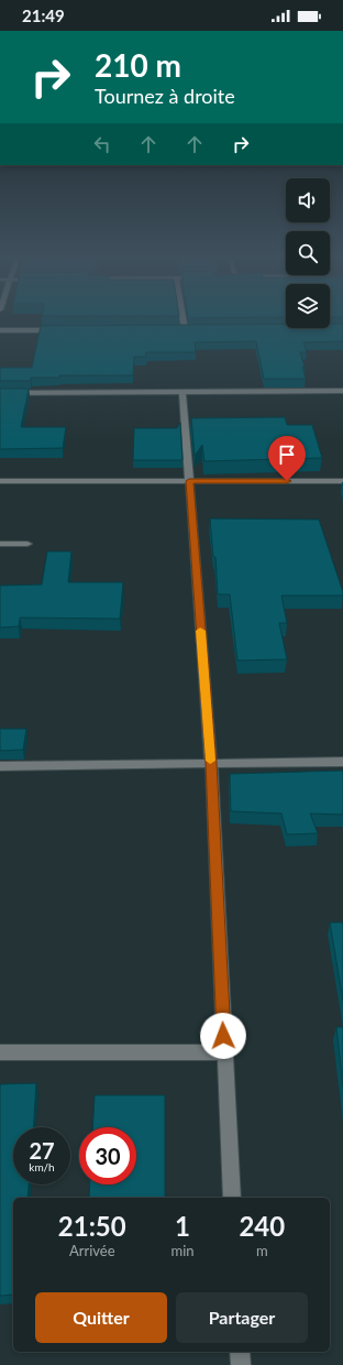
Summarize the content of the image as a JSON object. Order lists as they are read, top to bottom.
{
  "page": {
    "status": "21:49",
    "turn": ["210 m", "Tournez à droite"],
    "speed": "27 km/h",
    "limit": "30",
    "eta": [
      "21:50",
      "Arrivée",
      "1",
      "min",
      "240",
      "m"
    ],
    "buttons": ["Quitter", "Partager"]
  }
}
